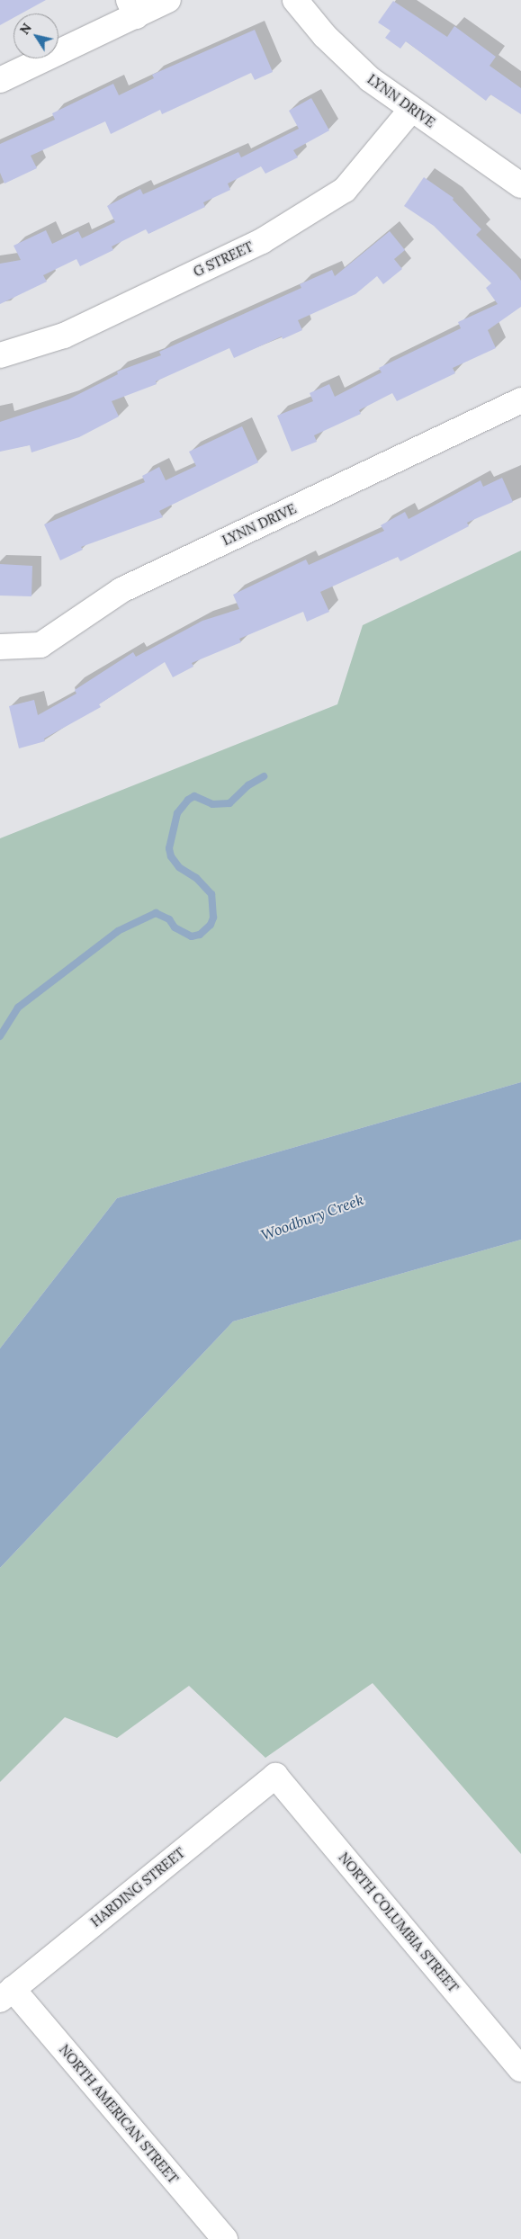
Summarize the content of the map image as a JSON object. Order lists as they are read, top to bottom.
{
  "streets": {
    "street": [
      "LYNN DRIVE",
      "G STREET",
      "HARDING STREET",
      "NORTH COLUMBIA STREET",
      "NORTH AMERICAN STREET"
    ]
  },
  "crossings": [
    ["LYNN DRIVE", "G STREET"],
    ["HARDING STREET", "NORTH COLUMBIA STREET"],
    ["HARDING STREET", "NORTH AMERICAN STREET"]
  ],
  "water": ["Woodbury Creek"],
  "north": "top left"
}
